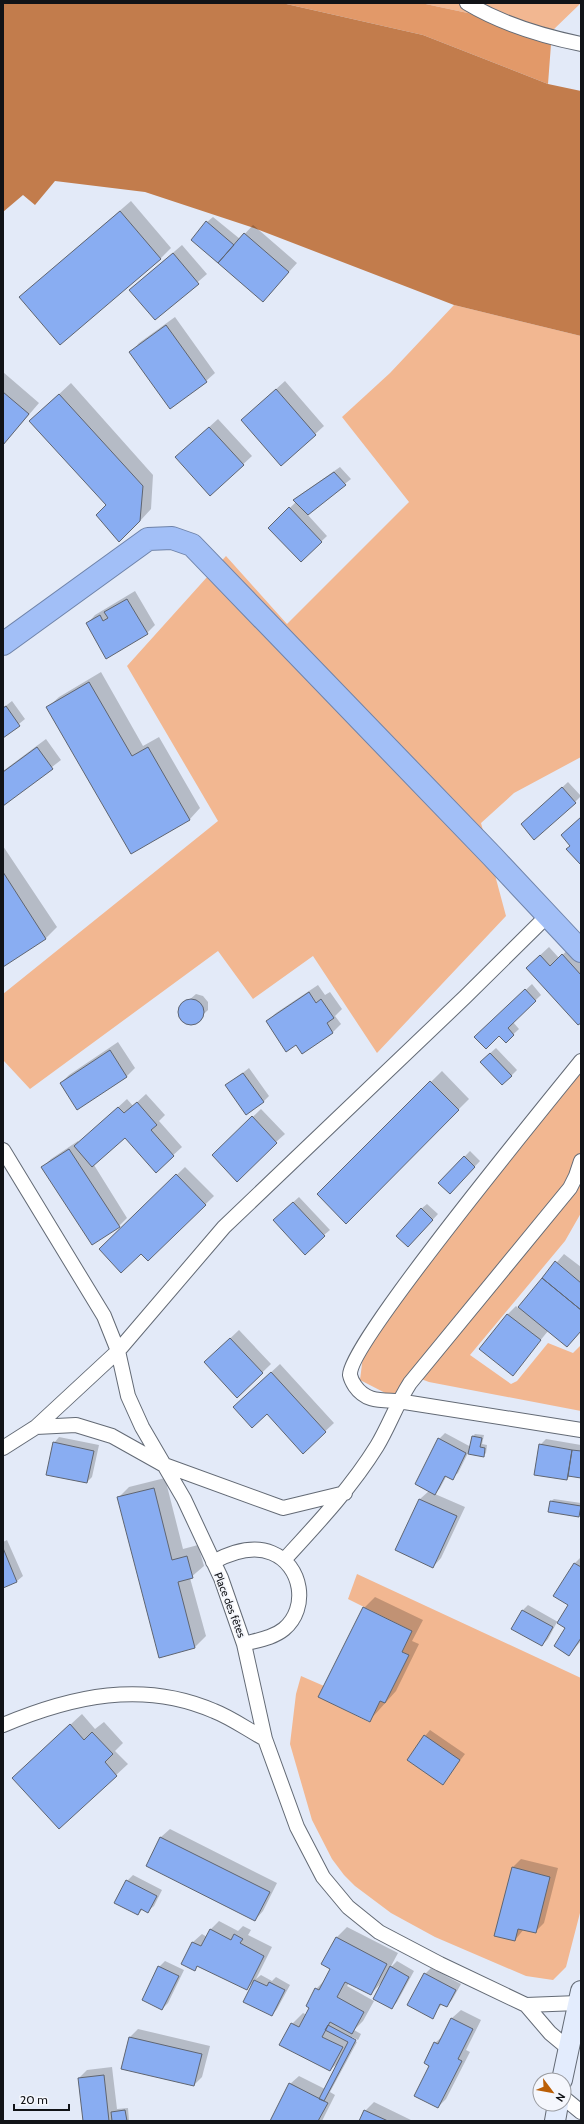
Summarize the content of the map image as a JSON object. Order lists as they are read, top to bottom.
{
  "streets": {
    "street": ["Place des fêtes"]
  },
  "scale_bar": "20 m",
  "north": "bottom right"
}
